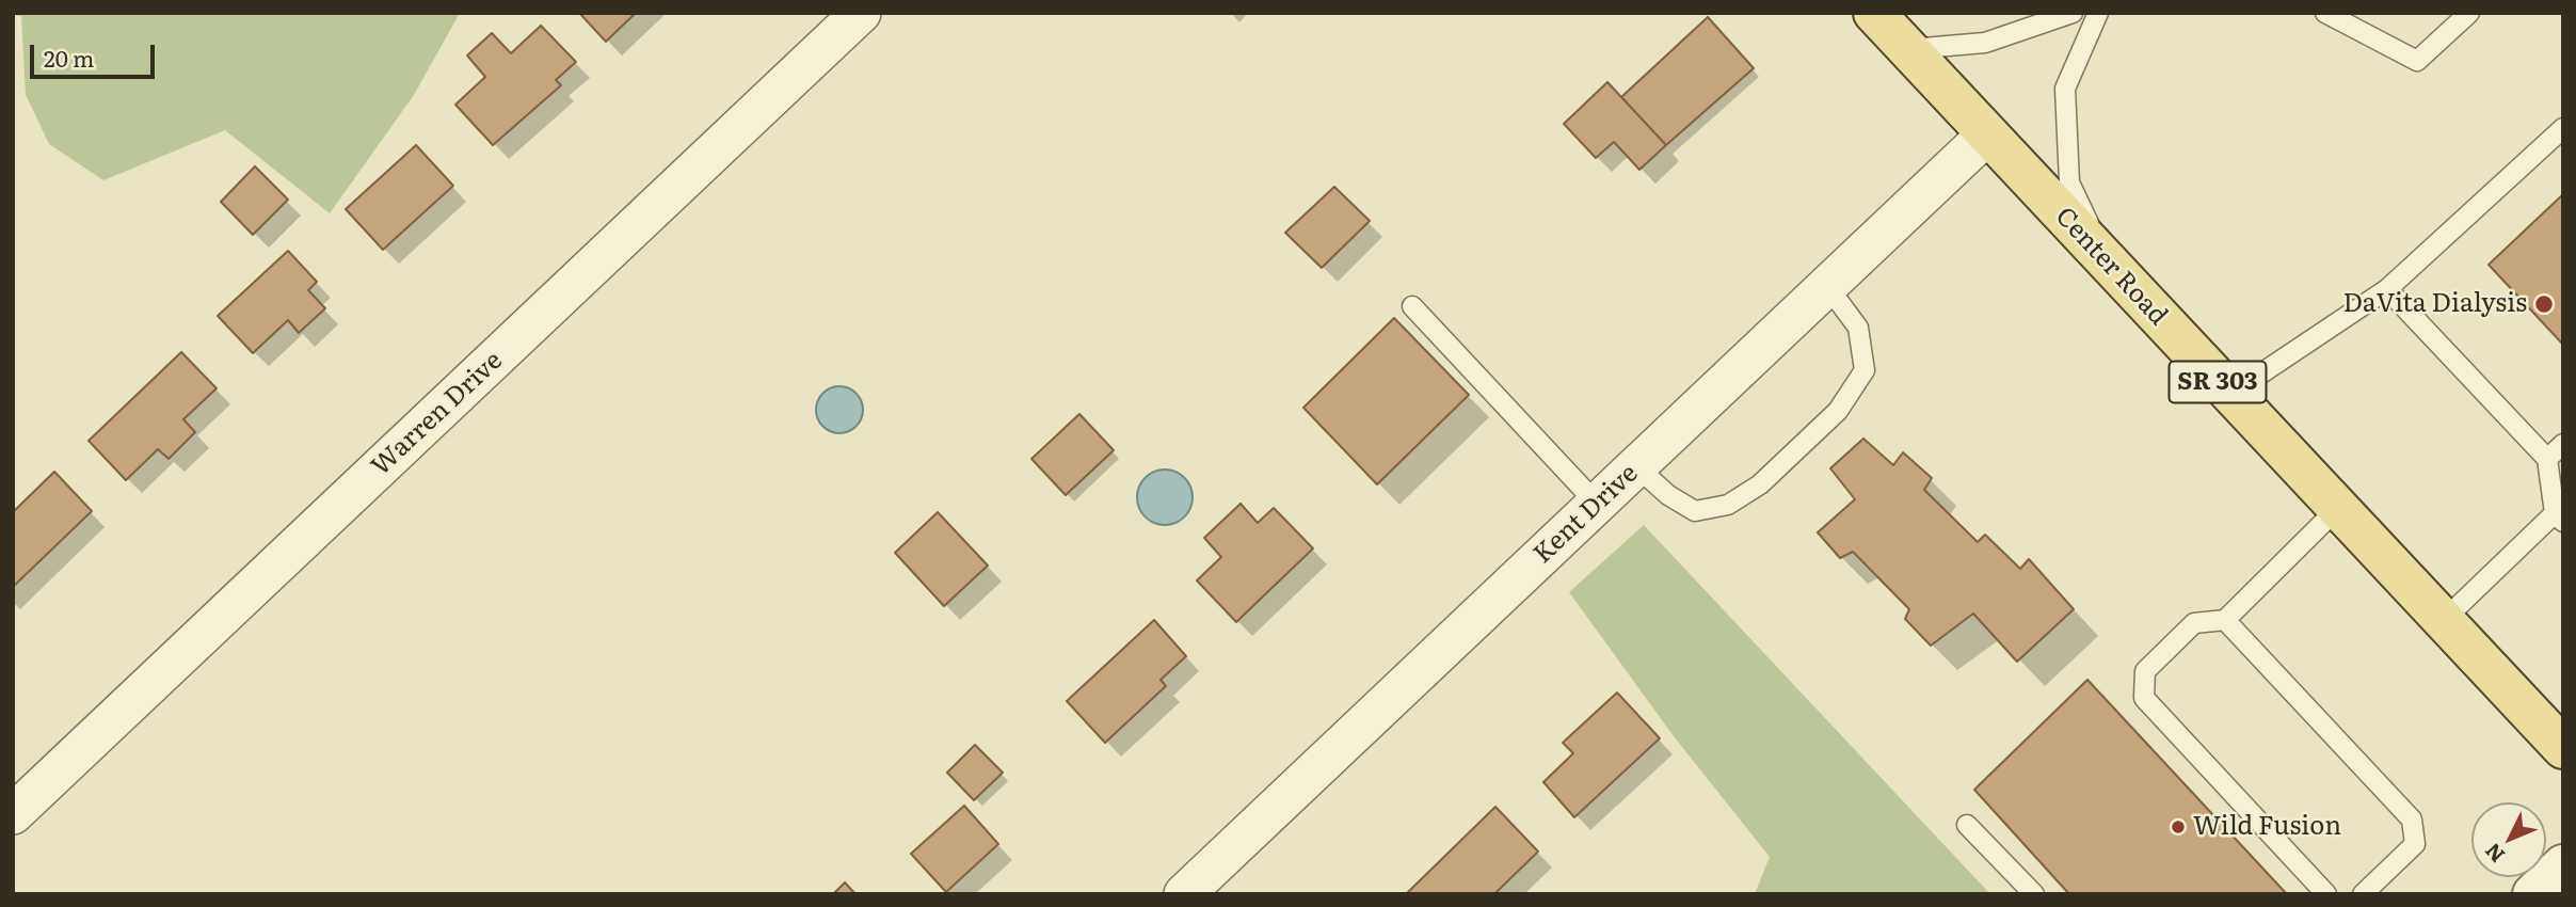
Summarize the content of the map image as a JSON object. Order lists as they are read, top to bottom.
{
  "streets": {
    "main road": ["Center Road", "SR 303"],
    "street": ["Warren Drive", "Kent Drive"]
  },
  "crossings": [
    ["Center Road", "Kent Drive"]
  ],
  "places": ["DaVita Dialysis", "Wild Fusion"],
  "scale_bar": "20 m",
  "north": "bottom left"
}
